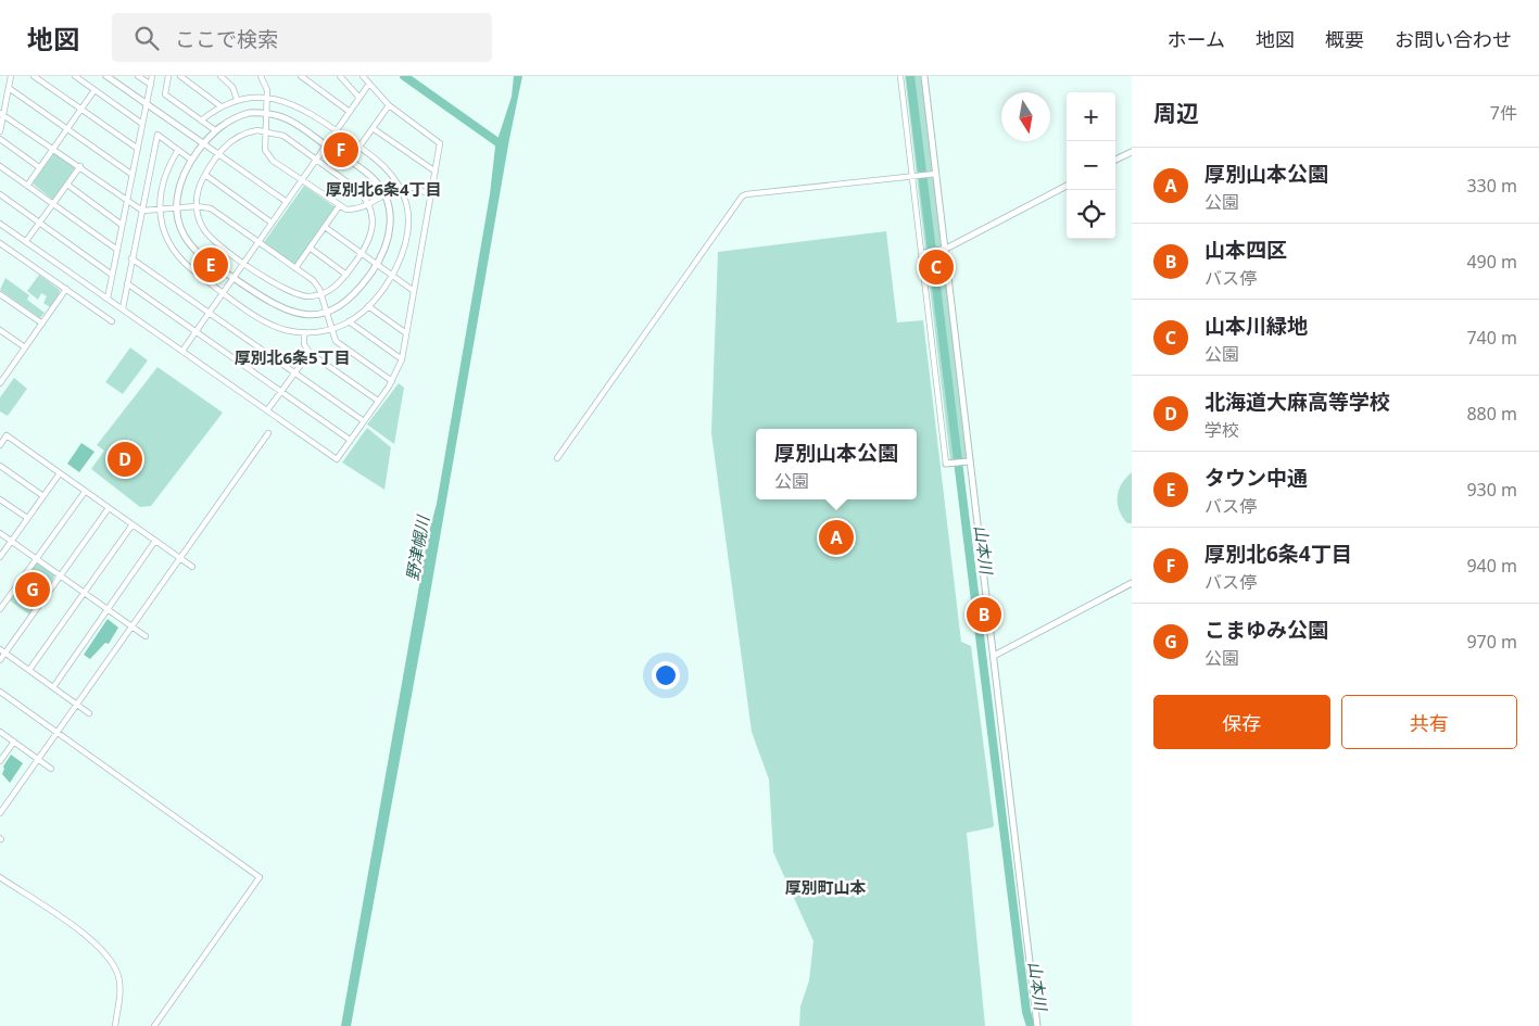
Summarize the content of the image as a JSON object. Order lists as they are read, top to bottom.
{
  "districts": ["厚別北6条4丁目", "厚別北6条5丁目", "厚別町山本"],
  "water": ["野津幌川", "山本川"],
  "north": "bottom",
  "page": {
    "header": "地図",
    "search": "ここで検索",
    "nav": [
      "ホーム",
      "地図",
      "概要",
      "お問い合わせ"
    ],
    "heading": ["周辺", "7件"],
    "map_buttons": ["+", "−"],
    "pins": [
      "F",
      "E",
      "C",
      "D",
      "A",
      "G",
      "B"
    ],
    "list": [
      {
        "mark": "A",
        "name": "厚別山本公園",
        "note": "公園",
        "value": "330 m"
      },
      {
        "mark": "B",
        "name": "山本四区",
        "note": "バス停",
        "value": "490 m"
      },
      {
        "mark": "C",
        "name": "山本川緑地",
        "note": "公園",
        "value": "740 m"
      },
      {
        "mark": "D",
        "name": "北海道大麻高等学校",
        "note": "学校",
        "value": "880 m"
      },
      {
        "mark": "E",
        "name": "タウン中通",
        "note": "バス停",
        "value": "930 m"
      },
      {
        "mark": "F",
        "name": "厚別北6条4丁目",
        "note": "バス停",
        "value": "940 m"
      },
      {
        "mark": "G",
        "name": "こまゆみ公園",
        "note": "公園",
        "value": "970 m"
      }
    ],
    "popup": ["厚別山本公園", "公園"],
    "buttons": ["保存", "共有"]
  }
}
